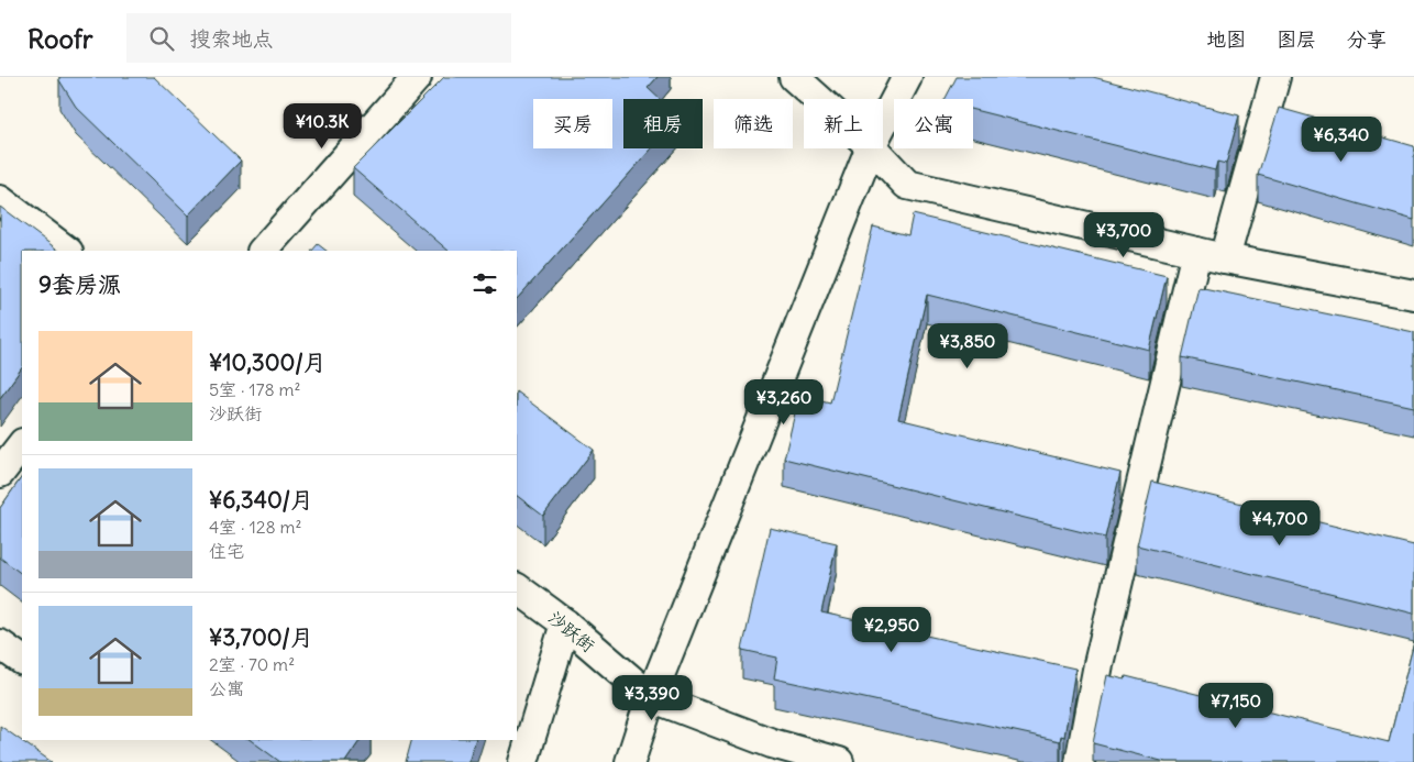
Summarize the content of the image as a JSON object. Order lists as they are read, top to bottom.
{
  "streets": {
    "street": ["沙跃街"]
  },
  "page": {
    "header": "Roofr",
    "search": "搜索地点",
    "nav": ["地图", "图层", "分享"],
    "chip": [
      "买房",
      "租房",
      "筛选",
      "新上",
      "公寓"
    ],
    "price": [
      "¥10.3K",
      "¥6,340",
      "¥3,700",
      "¥3,850",
      "¥3,260",
      "¥4,700",
      "¥2,950",
      "¥3,390",
      "¥7,150"
    ],
    "heading": "9套房源",
    "list": [
      {
        "name": "¥10,300/月",
        "note": "5室 · 178 m² · 沙跃街"
      },
      {
        "name": "¥6,340/月",
        "note": "4室 · 128 m² · 住宅"
      },
      {
        "name": "¥3,700/月",
        "note": "2室 · 70 m² · 公寓"
      }
    ]
  }
}
